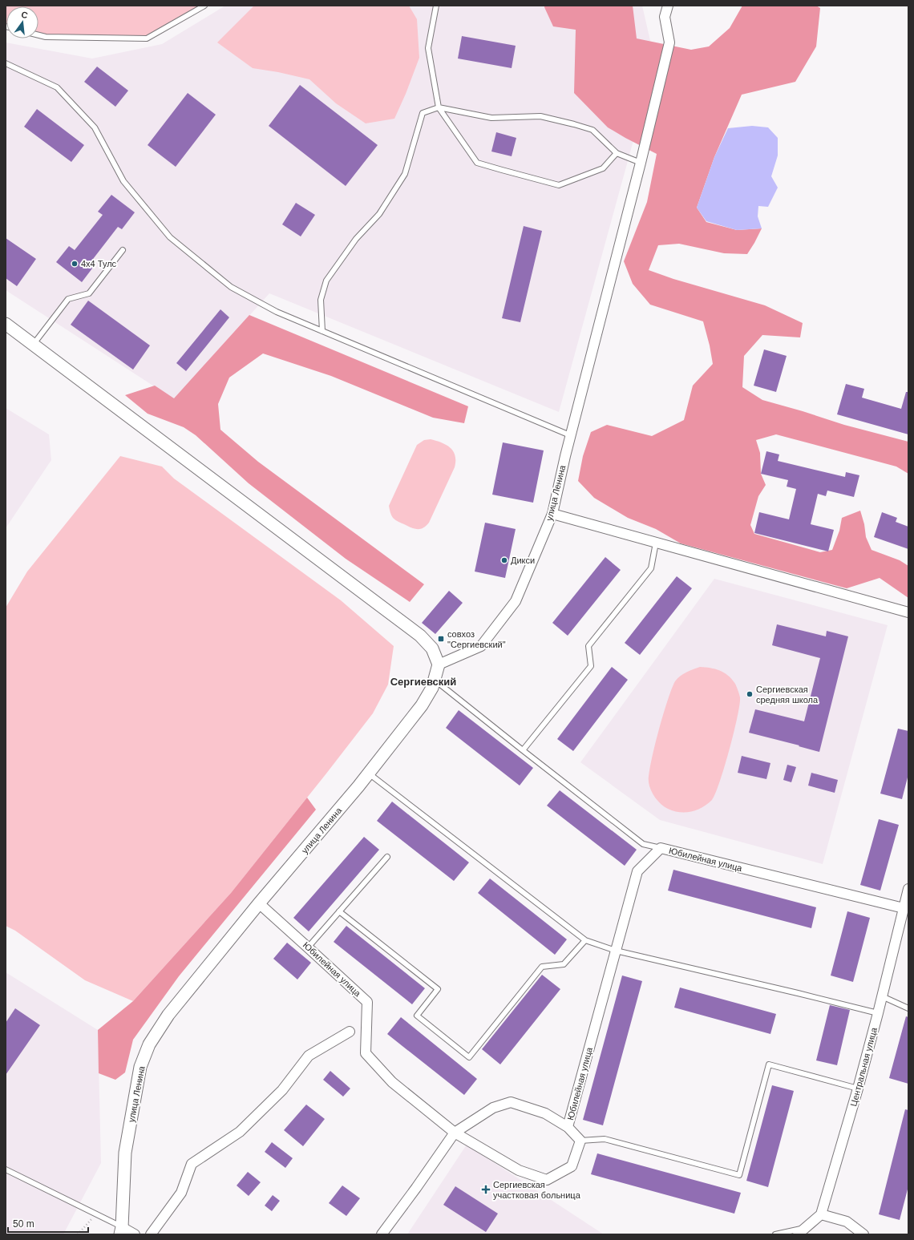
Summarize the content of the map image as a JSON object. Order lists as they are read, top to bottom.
{
  "streets": {
    "street": ["улица Ленина", "Юбилейная улица", "Центральная улица"]
  },
  "crossings": [
    ["улица Ленина", "Юбилейная улица"],
    ["Юбилейная улица", "Центральная улица"]
  ],
  "districts": ["Сергиевский"],
  "places": {
    "other": ["4x4 Тулс", "Дикси", "Сергиевская средняя школа"],
    "transit": ["совхоз \"Сергиевский\""],
    "health": ["Сергиевская участковая больница"]
  },
  "scale_bar": "50 m",
  "north": "top"
}
